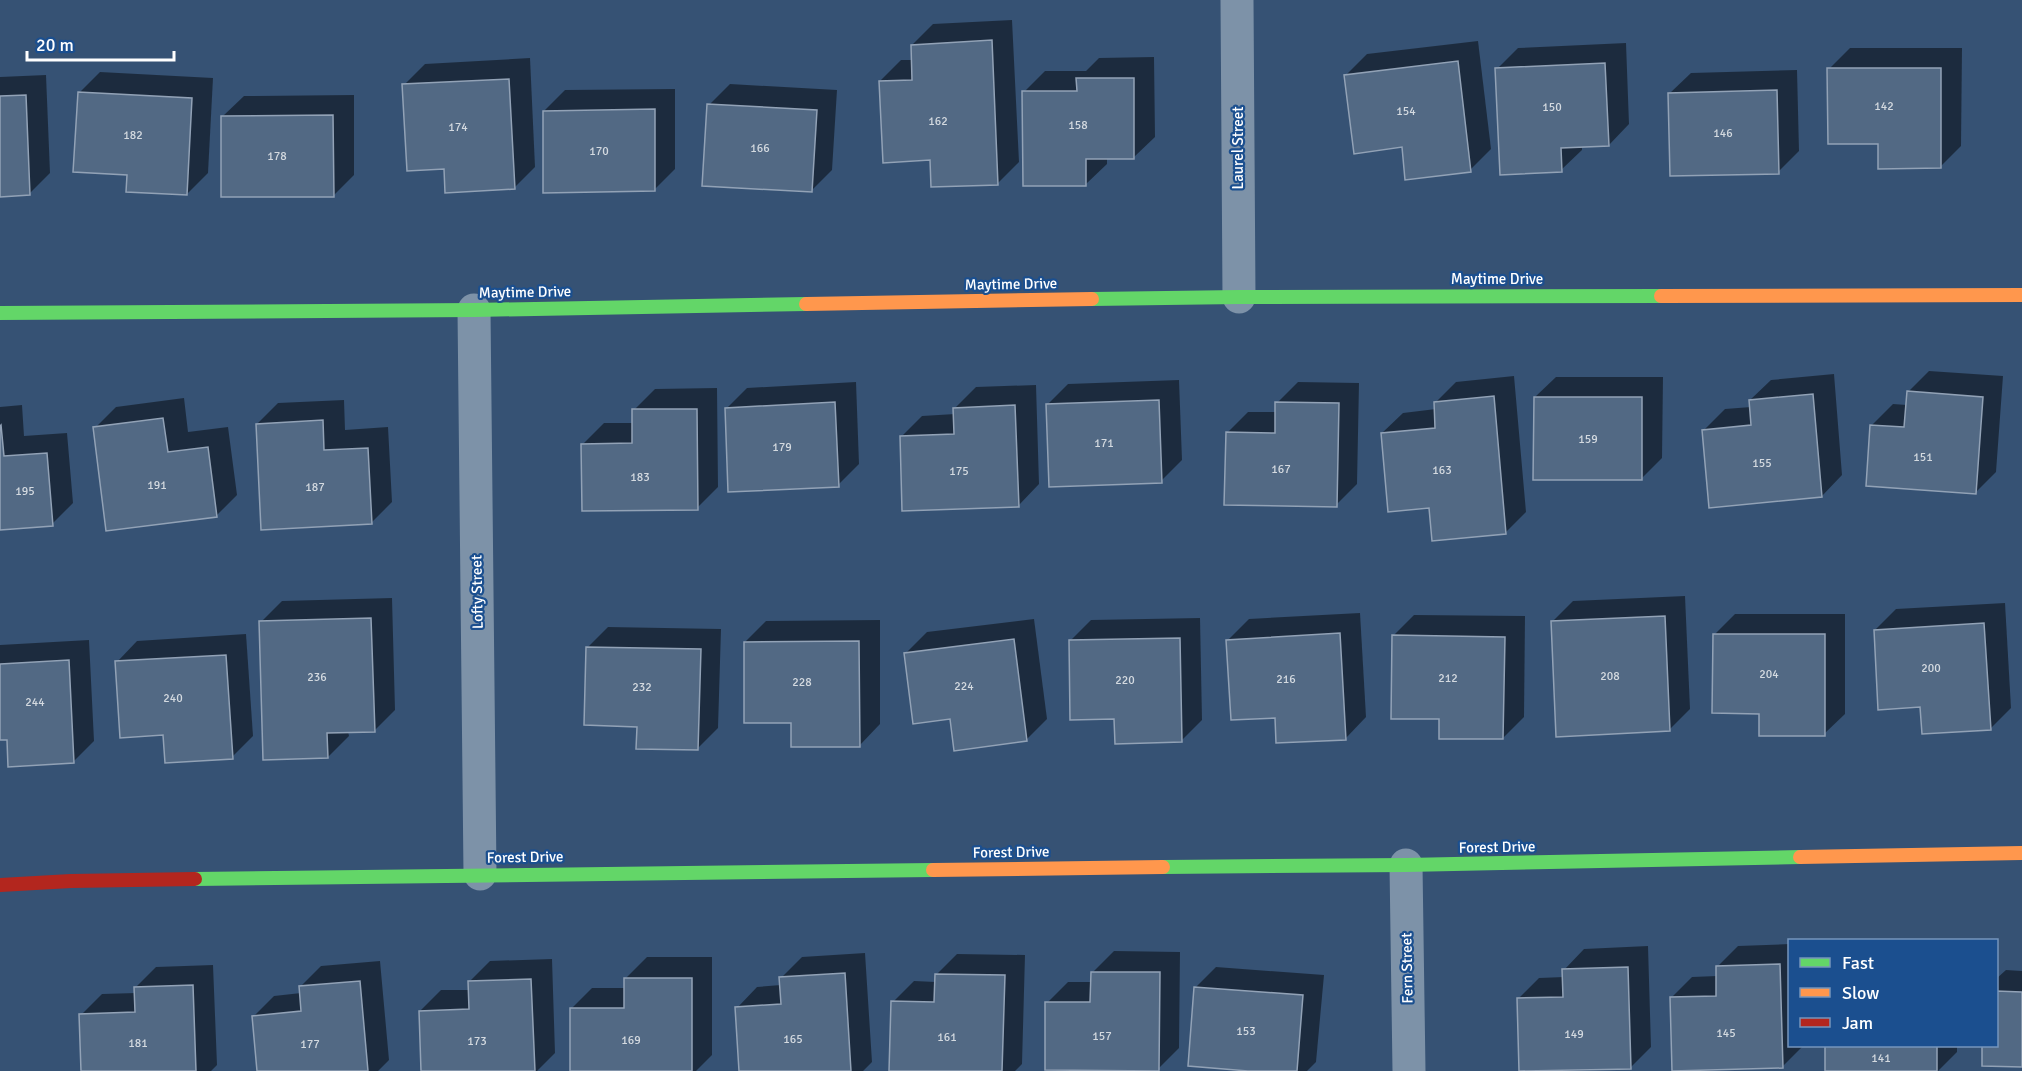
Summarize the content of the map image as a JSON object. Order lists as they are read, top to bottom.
{
  "streets": {
    "street": [
      "Laurel Street",
      "Maytime Drive",
      "Lofty Street",
      "Forest Drive",
      "Fern Street"
    ]
  },
  "crossings": [
    ["Laurel Street", "Maytime Drive"],
    ["Maytime Drive", "Lofty Street"],
    ["Lofty Street", "Forest Drive"],
    ["Forest Drive", "Fern Street"]
  ],
  "house_numbers": [
    "142",
    "150",
    "154",
    "162",
    "158",
    "174",
    "146",
    "182",
    "166",
    "170",
    "178",
    "159",
    "171",
    "179",
    "151",
    "155",
    "167",
    "163",
    "175",
    "183",
    "191",
    "187",
    "195",
    "200",
    "204",
    "208",
    "236",
    "212",
    "216",
    "220",
    "228",
    "224",
    "232",
    "240",
    "244",
    "153",
    "145",
    "149",
    "157",
    "161",
    "165",
    "169",
    "173",
    "181",
    "177",
    "141"
  ],
  "legend": ["Fast", "Slow", "Jam"],
  "scale_bar": "20 m"
}
